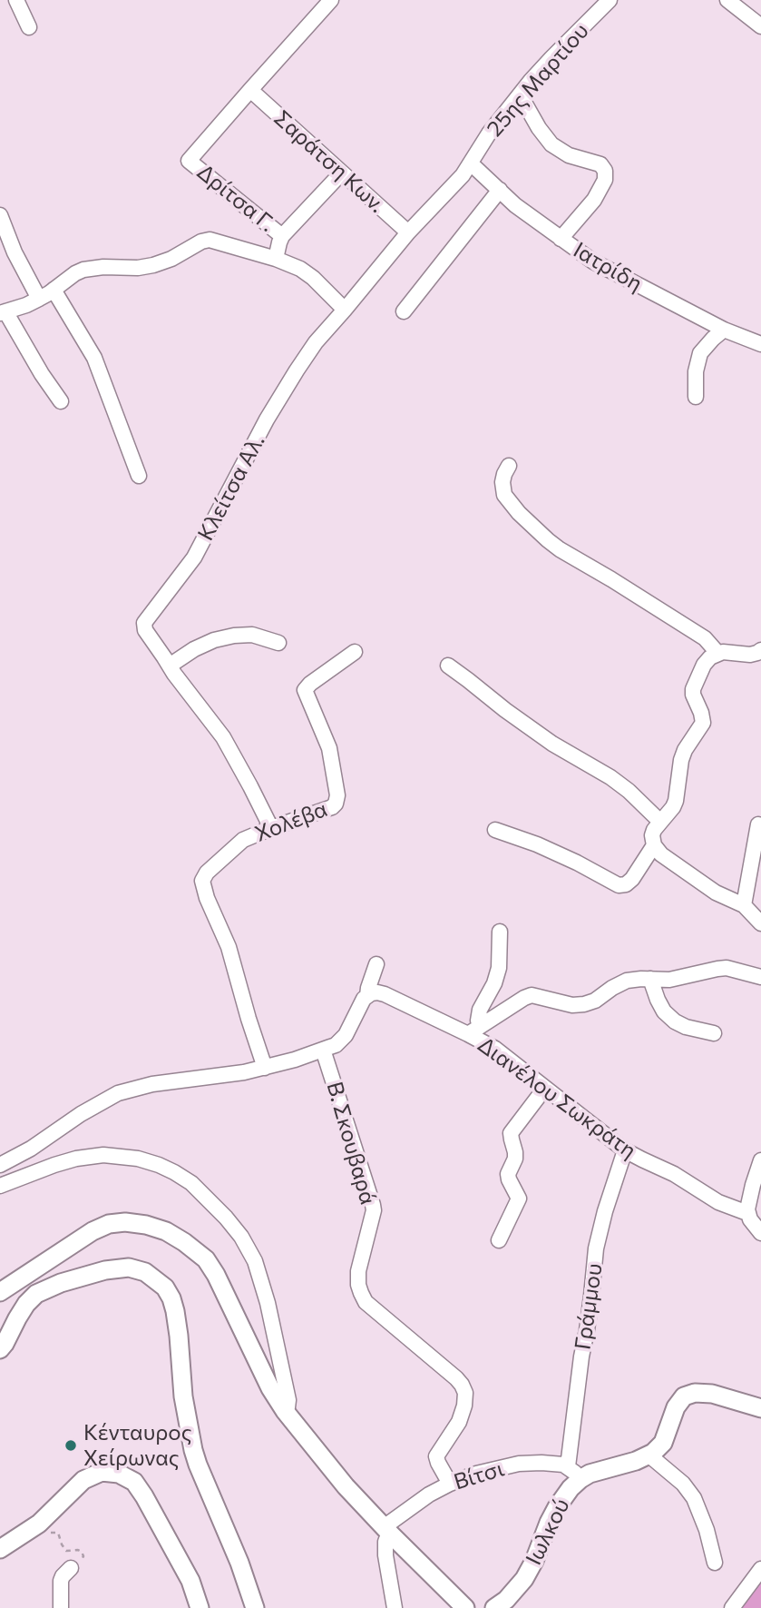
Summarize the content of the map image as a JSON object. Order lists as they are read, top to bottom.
{
  "streets": {
    "main road": ["Ιωλκού"],
    "street": [
      "25ης Μαρτίου",
      "Σαράτση Κων.",
      "Δρίτσα Γ.",
      "Ιατρίδη",
      "Κλείτσα Αλ.",
      "Χολέβα",
      "Διανέλου Σωκράτη",
      "Β. Σκουβαρά",
      "Γράμμου",
      "Βίτσι"
    ]
  },
  "crossings": [
    ["25ης Μαρτίου", "Ιατρίδη"],
    ["25ης Μαρτίου", "Κλείτσα Αλ."],
    ["Σαράτση Κων.", "Δρίτσα Γ."],
    ["Σαράτση Κων.", "Κλείτσα Αλ."],
    ["Ιατρίδη", "Κλείτσα Αλ."],
    ["Κλείτσα Αλ.", "Χολέβα"],
    ["Διανέλου Σωκράτη", "Γράμμου"],
    ["Β. Σκουβαρά", "Βίτσι"],
    ["Γράμμου", "Βίτσι"],
    ["Γράμμου", "Ιωλκού"],
    ["Βίτσι", "Ιωλκού"]
  ],
  "places": ["Κένταυρος Χείρωνας"]
}
